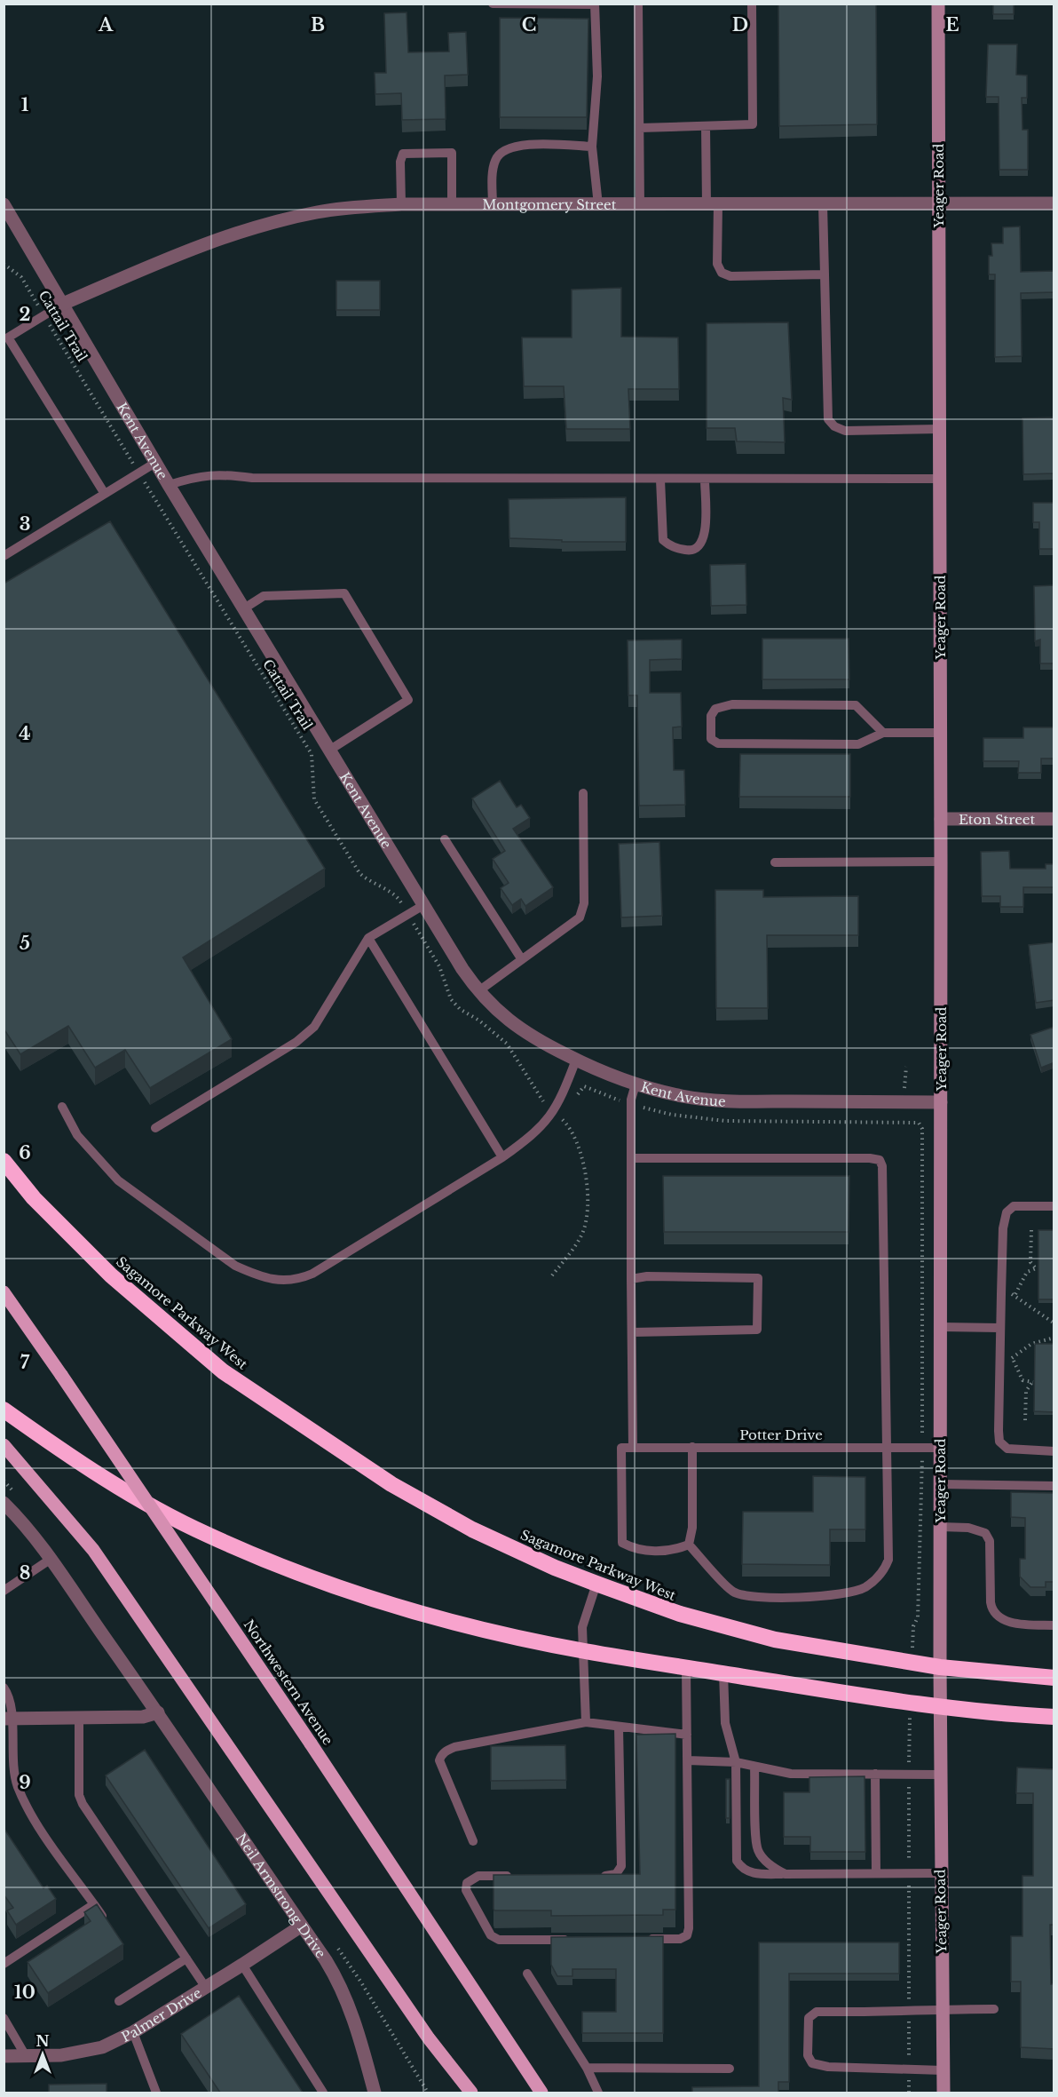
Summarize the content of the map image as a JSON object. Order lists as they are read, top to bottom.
{
  "streets": {
    "highway": ["Sagamore Parkway West"],
    "main road": ["Northwestern Avenue"],
    "street": [
      "Yeager Road",
      "Montgomery Street",
      "Kent Avenue",
      "Eton Street",
      "Neil Armstrong Drive",
      "Palmer Drive"
    ],
    "lane": ["Potter Drive"],
    "path": ["Cattail Trail"]
  },
  "crossings": [
    ["Yeager Road", "Montgomery Street"],
    ["Yeager Road", "Kent Avenue"],
    ["Yeager Road", "Eton Street"],
    ["Yeager Road", "Sagamore Parkway West"],
    ["Yeager Road", "Potter Drive"],
    ["Montgomery Street", "Kent Avenue"],
    ["Neil Armstrong Drive", "Palmer Drive"]
  ],
  "north": "top",
  "grid": {
    "columns": [
      "A",
      "B",
      "C",
      "D",
      "E"
    ],
    "rows": [
      "1",
      "2",
      "3",
      "4",
      "5",
      "6",
      "7",
      "8",
      "9",
      "10"
    ]
  }
}
